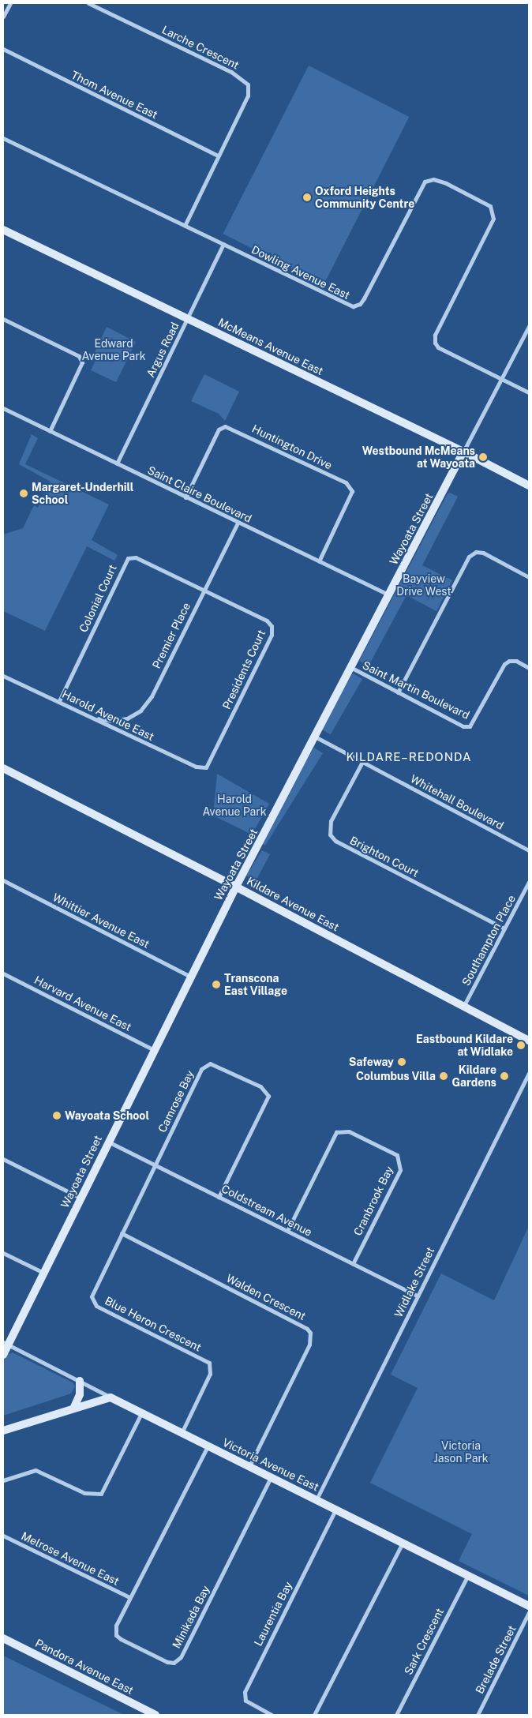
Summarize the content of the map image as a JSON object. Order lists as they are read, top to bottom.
{
  "streets": {
    "street": [
      "Larche Crescent",
      "Thom Avenue East",
      "Dowling Avenue East",
      "McMeans Avenue East",
      "Argus Road",
      "Huntington Drive",
      "Saint Claire Boulevard",
      "Wayoata Street",
      "Colonial Court",
      "Premier Place",
      "Presidents Court",
      "Saint Martin Boulevard",
      "Harold Avenue East",
      "Whitehall Boulevard",
      "Brighton Court",
      "Kildare Avenue East",
      "Whittier Avenue East",
      "Southampton Place",
      "Harvard Avenue East",
      "Camrose Bay",
      "Cranbrook Bay",
      "Coldstream Avenue",
      "Widlake Street",
      "Walden Crescent",
      "Blue Heron Crescent",
      "Victoria Avenue East",
      "Melrose Avenue East",
      "Laurentia Bay",
      "Minikada Bay",
      "Sark Crescent",
      "Brelade Street",
      "Pandora Avenue East"
    ]
  },
  "crossings": [
    ["Larche Crescent", "Thom Avenue East"],
    ["Larche Crescent", "Dowling Avenue East"],
    ["Dowling Avenue East", "Argus Road"],
    ["Dowling Avenue East", "Wayoata Street"],
    ["McMeans Avenue East", "Argus Road"],
    ["McMeans Avenue East", "Wayoata Street"],
    ["Argus Road", "Saint Claire Boulevard"],
    ["Huntington Drive", "Saint Claire Boulevard"],
    ["Saint Claire Boulevard", "Wayoata Street"],
    ["Saint Claire Boulevard", "Premier Place"],
    ["Wayoata Street", "Saint Martin Boulevard"],
    ["Wayoata Street", "Whitehall Boulevard"],
    ["Wayoata Street", "Kildare Avenue East"],
    ["Wayoata Street", "Whittier Avenue East"],
    ["Wayoata Street", "Harvard Avenue East"],
    ["Wayoata Street", "Coldstream Avenue"],
    ["Wayoata Street", "Victoria Avenue East"],
    ["Colonial Court", "Premier Place"],
    ["Colonial Court", "Presidents Court"],
    ["Colonial Court", "Harold Avenue East"],
    ["Premier Place", "Presidents Court"],
    ["Premier Place", "Harold Avenue East"],
    ["Presidents Court", "Harold Avenue East"],
    ["Whitehall Boulevard", "Brighton Court"],
    ["Brighton Court", "Southampton Place"],
    ["Kildare Avenue East", "Southampton Place"],
    ["Camrose Bay", "Coldstream Avenue"],
    ["Camrose Bay", "Blue Heron Crescent"],
    ["Cranbrook Bay", "Coldstream Avenue"],
    ["Coldstream Avenue", "Widlake Street"],
    ["Coldstream Avenue", "Blue Heron Crescent"],
    ["Widlake Street", "Victoria Avenue East"],
    ["Walden Crescent", "Blue Heron Crescent"],
    ["Walden Crescent", "Victoria Avenue East"],
    ["Blue Heron Crescent", "Victoria Avenue East"],
    ["Victoria Avenue East", "Laurentia Bay"],
    ["Victoria Avenue East", "Minikada Bay"],
    ["Victoria Avenue East", "Sark Crescent"],
    ["Melrose Avenue East", "Minikada Bay"]
  ],
  "districts": ["KILDARE–REDONDA"],
  "parks": [
    "Edward Avenue Park",
    "Bayview Drive West",
    "Harold Avenue Park",
    "Victoria Jason Park"
  ],
  "places": [
    "Oxford Heights Community Centre",
    "Westbound McMeans at Wayoata",
    "Margaret-Underhill School",
    "Transcona East Village",
    "Eastbound Kildare at Widlake",
    "Safeway",
    "Columbus Villa",
    "Kildare Gardens",
    "Wayoata School"
  ]
}
